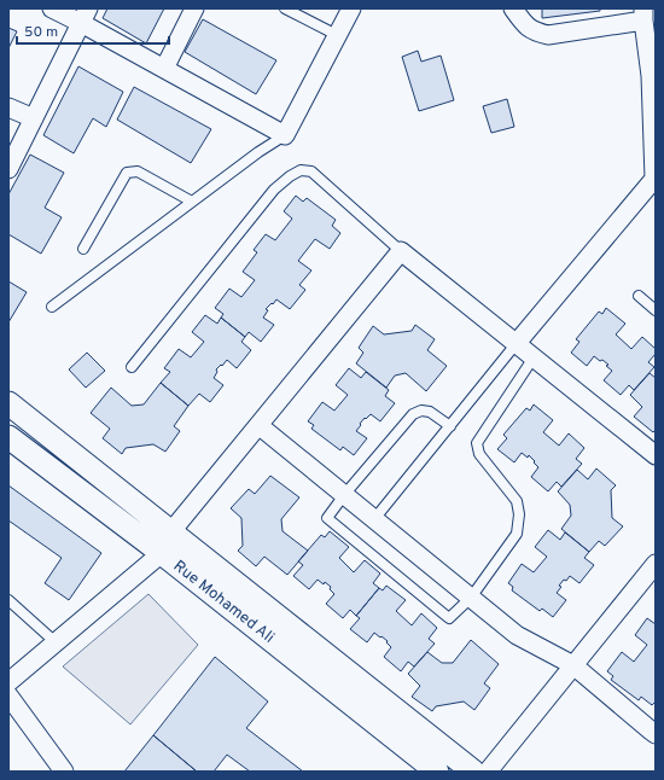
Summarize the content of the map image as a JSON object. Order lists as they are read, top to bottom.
{
  "streets": {
    "street": ["Rue Mohamed Ali"]
  },
  "scale_bar": "50 m"
}
